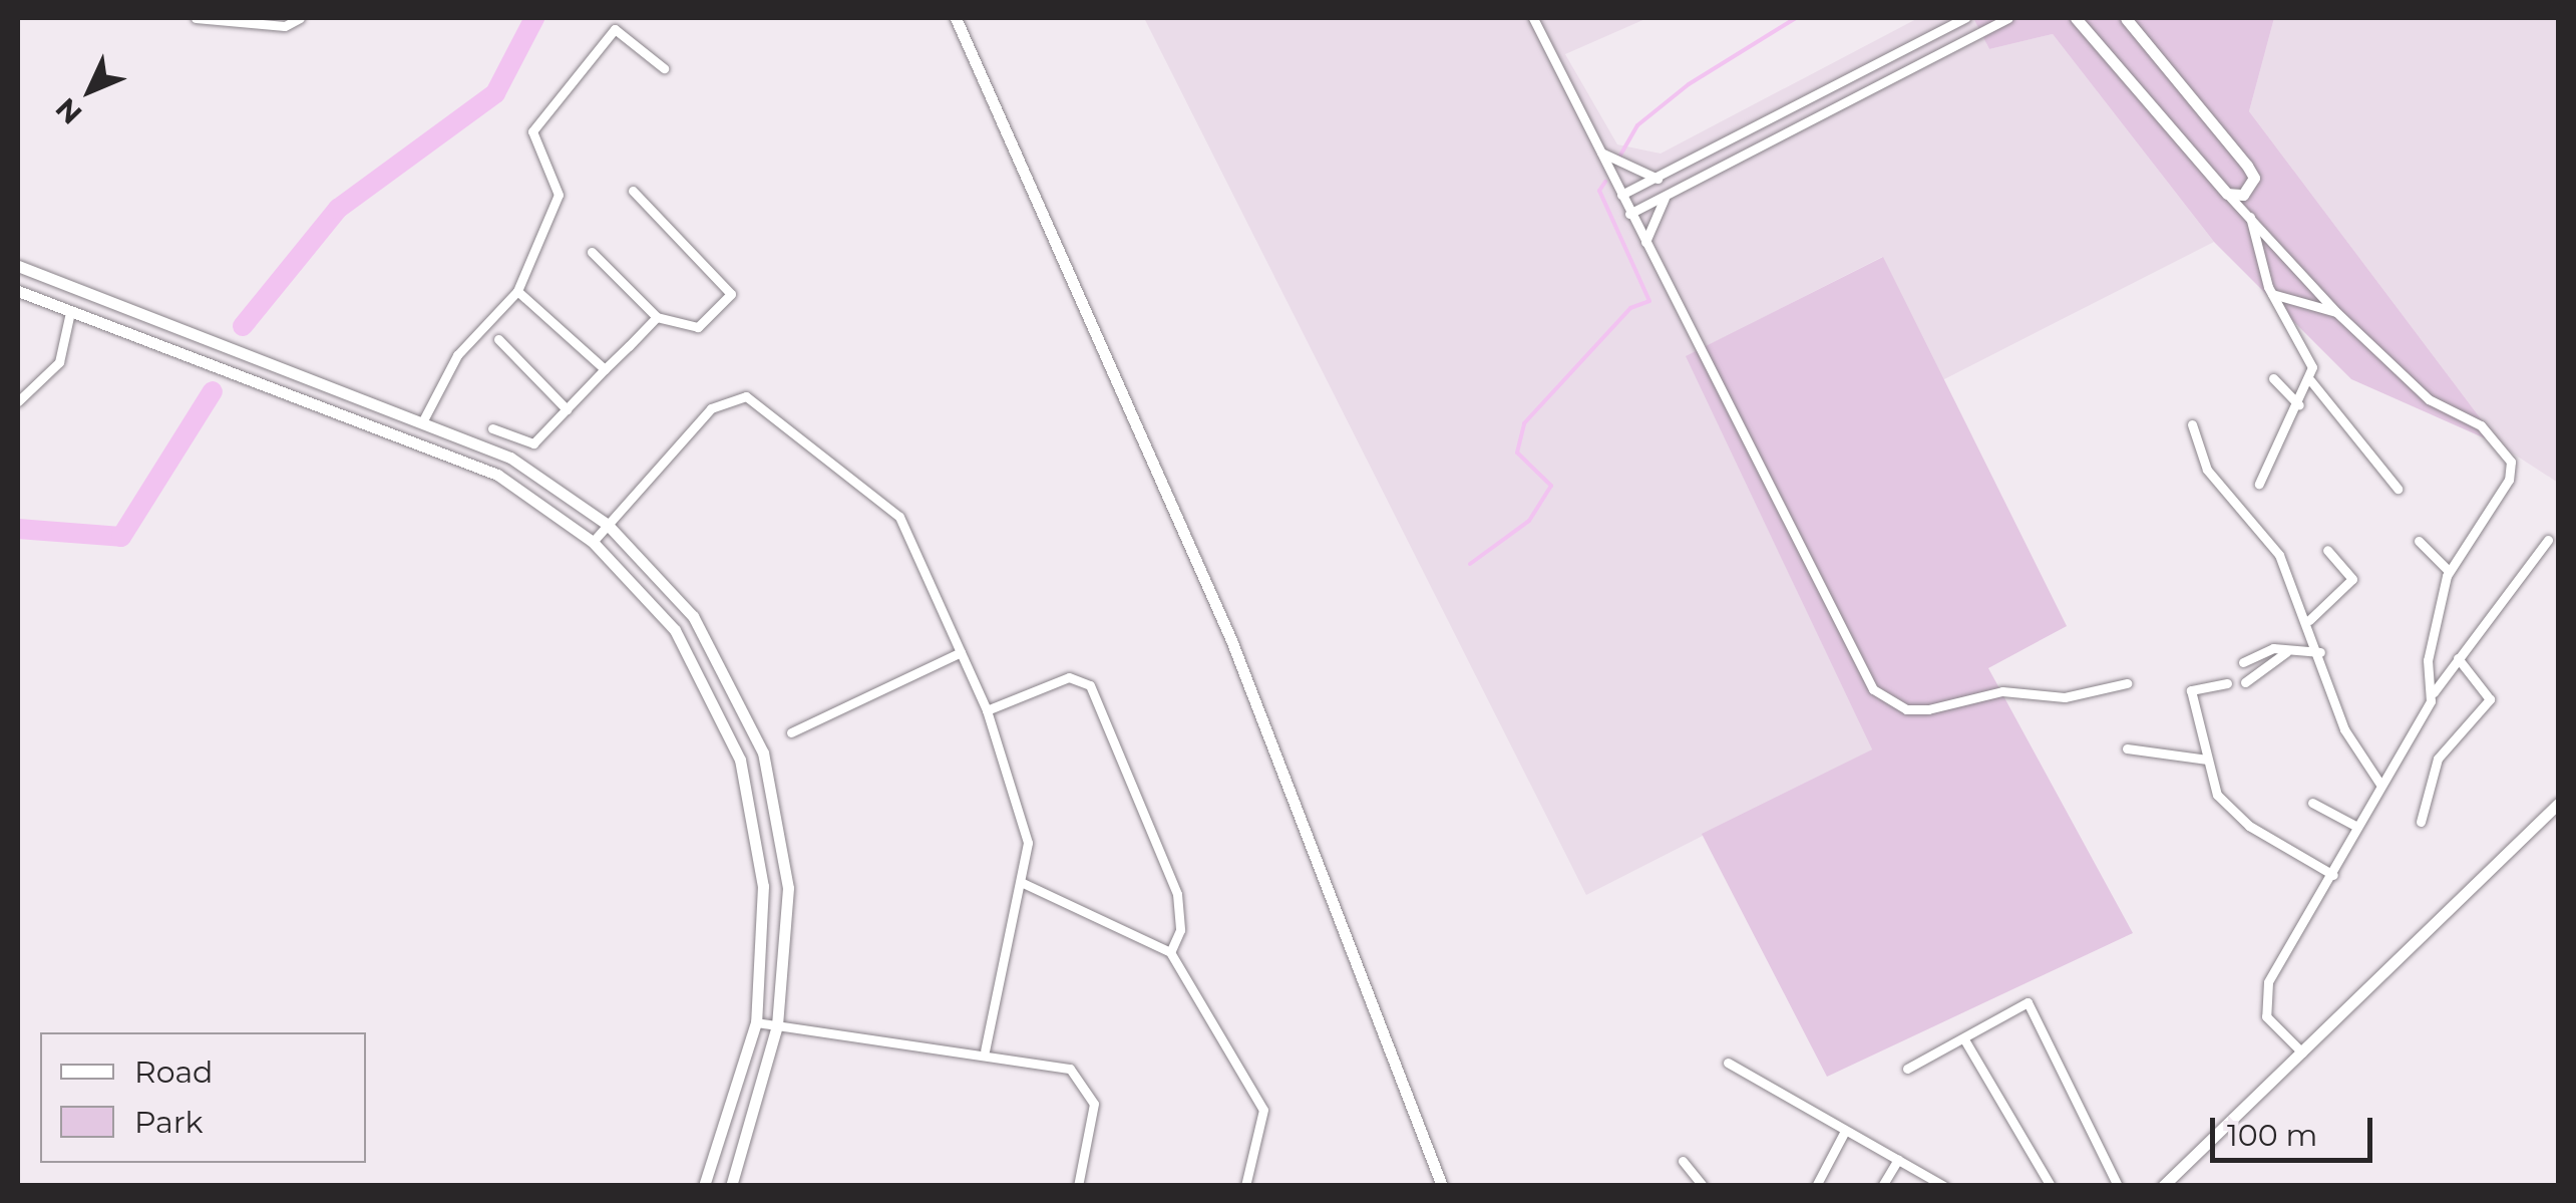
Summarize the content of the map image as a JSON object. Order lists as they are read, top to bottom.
{
  "legend": ["Road", "Park"],
  "scale_bar": "100 m",
  "north": "bottom left"
}
